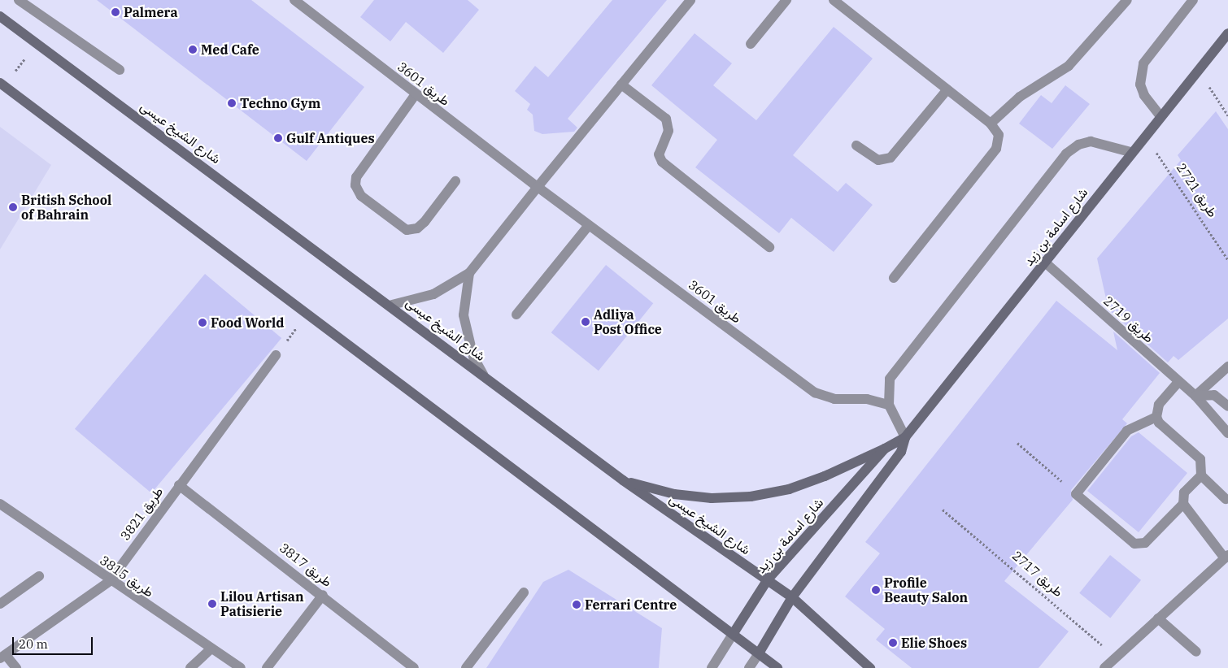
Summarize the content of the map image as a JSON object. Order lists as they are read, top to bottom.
{
  "streets": {
    "main road": ["شارع الشيخ عيسى", "شارع اسامة بن زيد"],
    "street": [
      "طريق 3601",
      "طريق 2719",
      "طريق 3821",
      "طريق 3817",
      "طريق 3815"
    ],
    "path": ["طريق 2721", "طريق 2717"]
  },
  "crossings": [
    ["شارع الشيخ عيسى", "شارع اسامة بن زيد"],
    ["طريق 2721", "شارع اسامة بن زيد"],
    ["شارع اسامة بن زيد", "طريق 2719"],
    ["طريق 3821", "طريق 3817"],
    ["طريق 3821", "طريق 3815"]
  ],
  "places": [
    "Palmera",
    "Med Cafe",
    "Techno Gym",
    "Gulf Antiques",
    "British School of Bahrain",
    "Adliya Post Office",
    "Food World",
    "Profile Beauty Salon",
    "Lilou Artisan Patisierie",
    "Ferrari Centre",
    "Elie Shoes"
  ],
  "scale_bar": "20 m"
}
